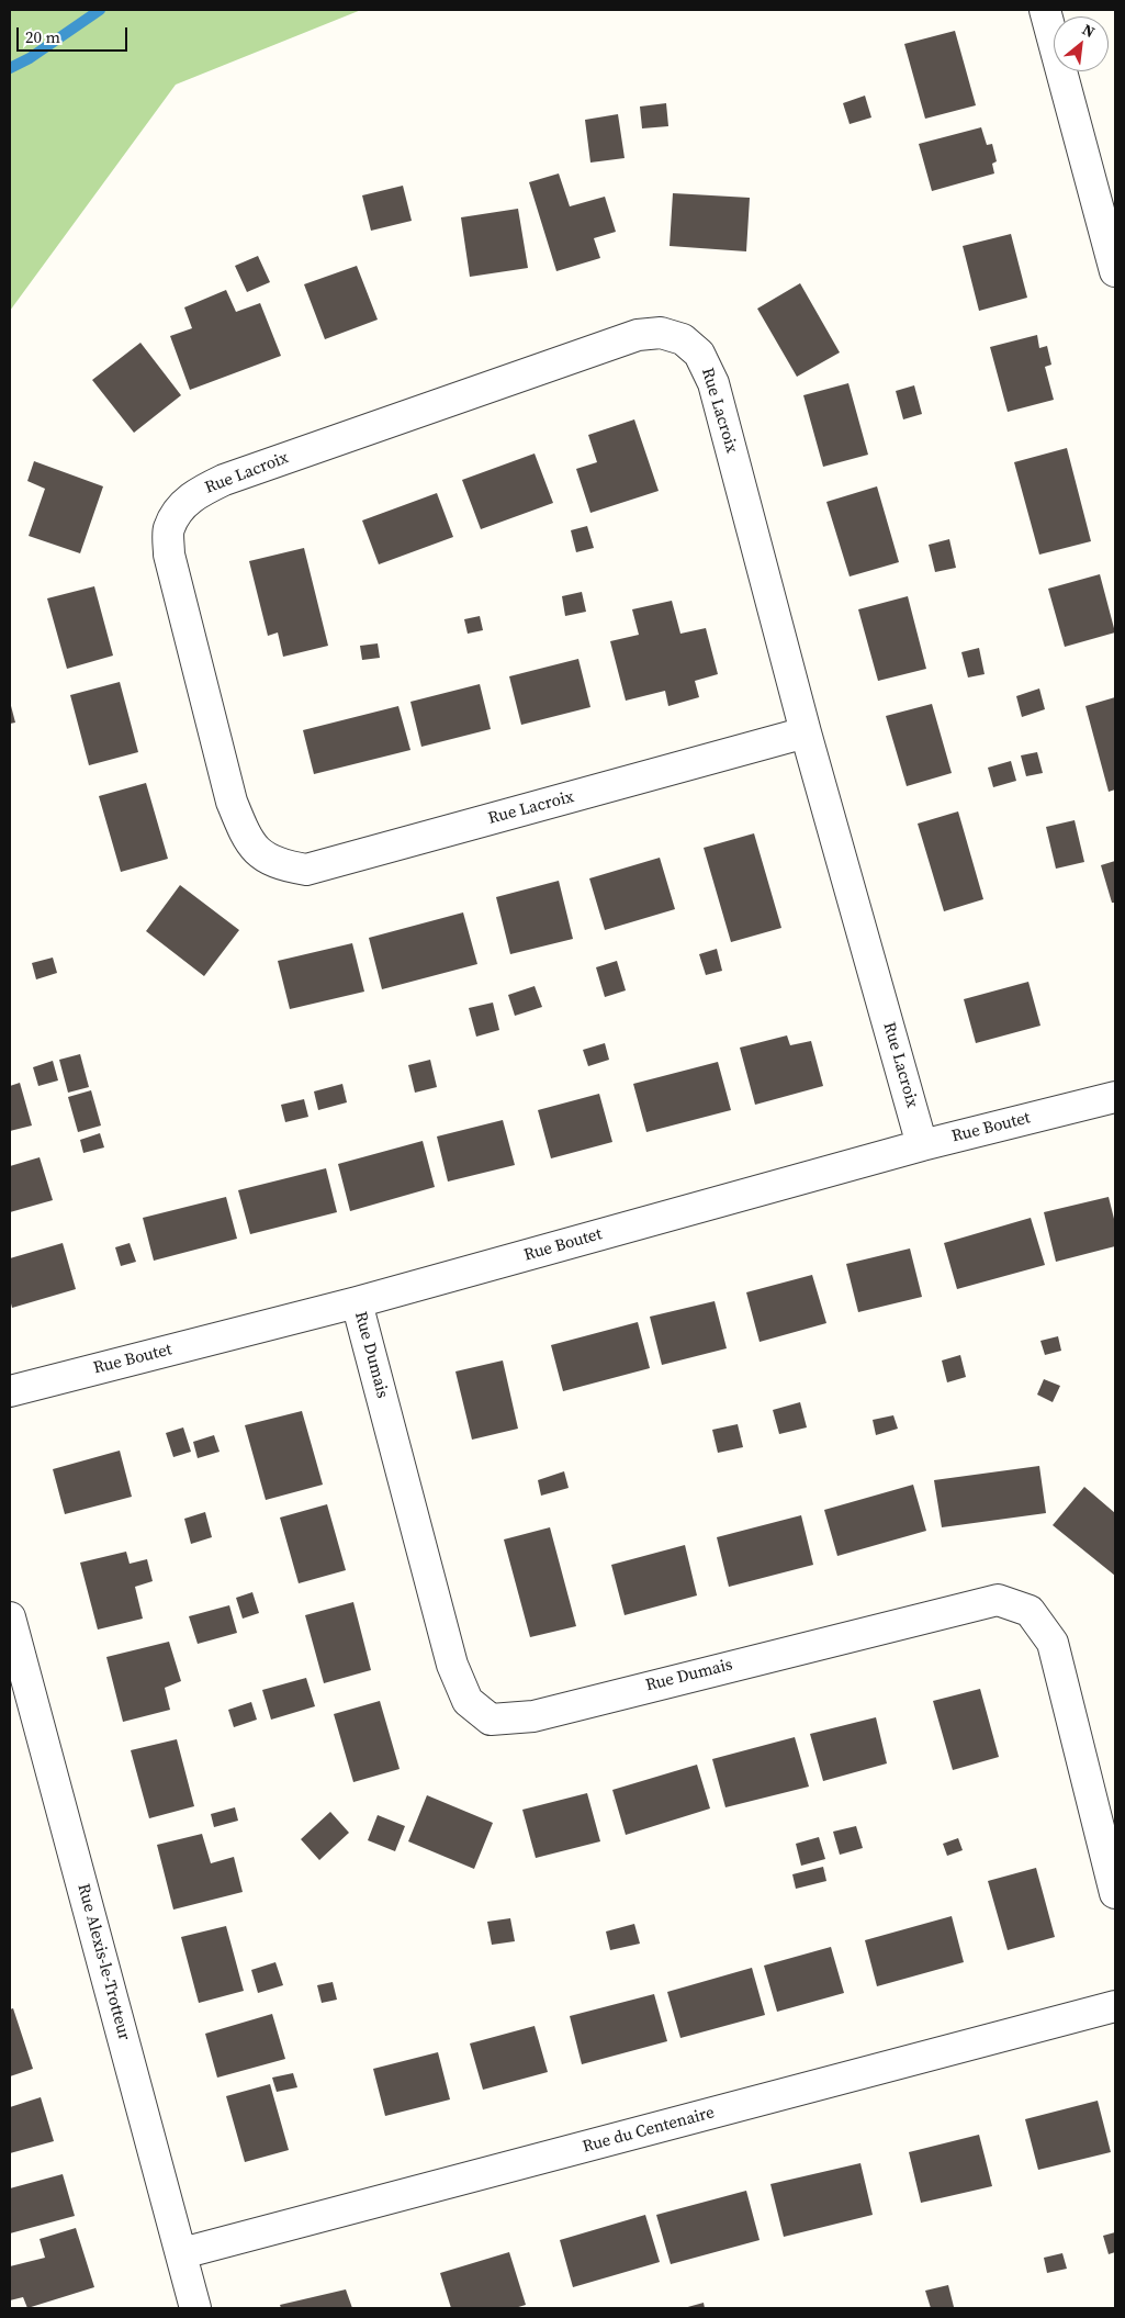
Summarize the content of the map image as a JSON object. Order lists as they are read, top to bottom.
{
  "streets": {
    "street": [
      "Rue Lacroix",
      "Rue Boutet",
      "Rue Dumais",
      "Rue Alexis-le-Trotteur",
      "Rue du Centenaire"
    ]
  },
  "crossings": [
    ["Rue Lacroix", "Rue Boutet"],
    ["Rue Boutet", "Rue Dumais"],
    ["Rue Alexis-le-Trotteur", "Rue du Centenaire"]
  ],
  "scale_bar": "20 m",
  "north": "top right"
}
